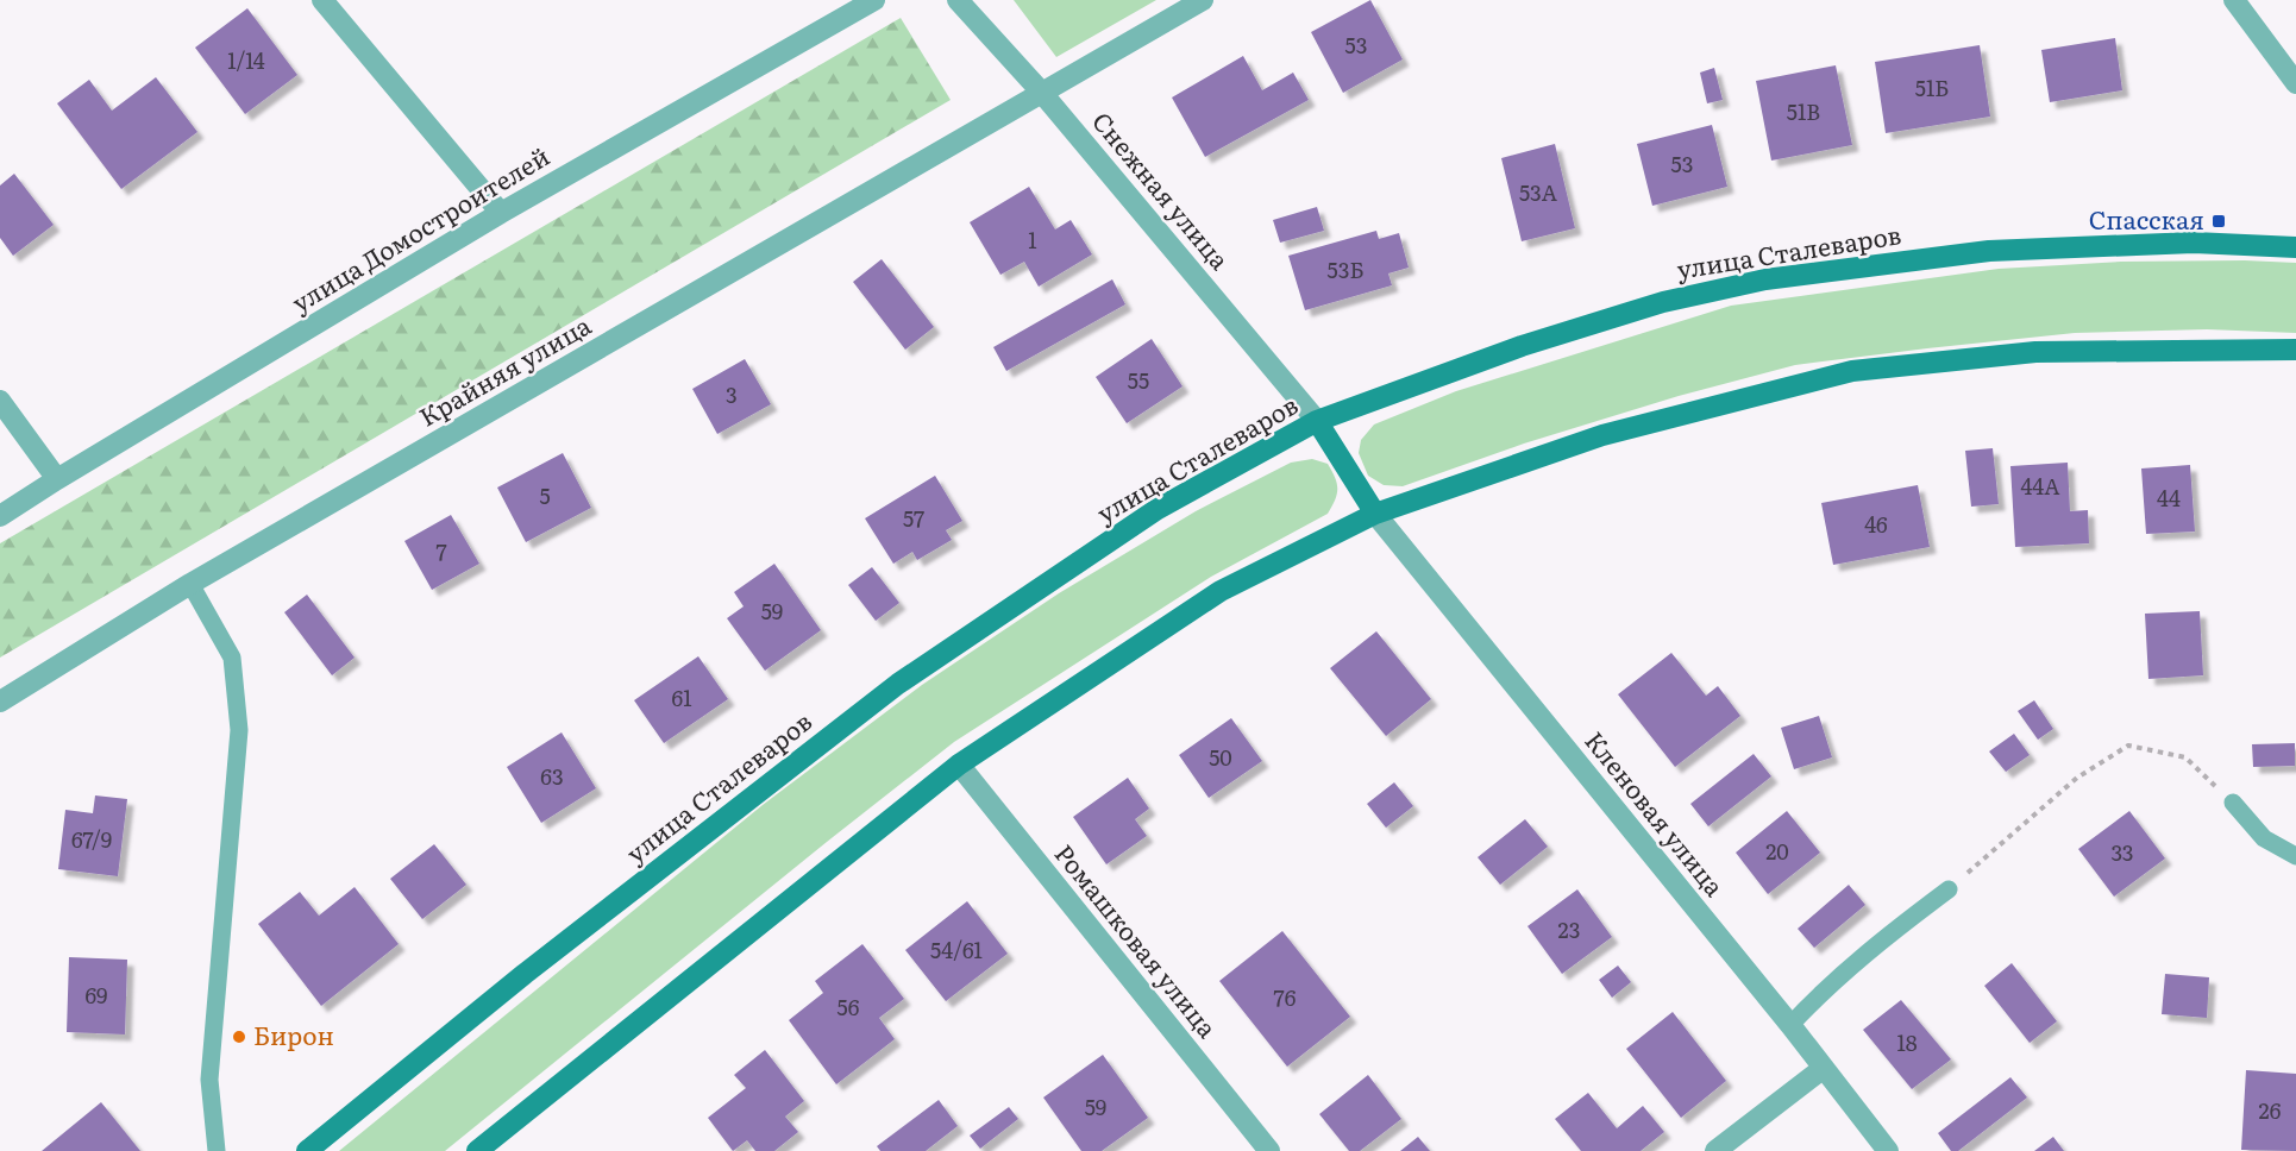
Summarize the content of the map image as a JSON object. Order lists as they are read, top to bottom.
{
  "streets": {
    "main road": ["улица Сталеваров"],
    "street": [
      "Снежная улица",
      "улица Домостроителей",
      "Крайняя улица",
      "Кленовая улица",
      "Ромашковая улица"
    ]
  },
  "crossings": [
    ["Снежная улица", "улица Сталеваров"],
    ["Снежная улица", "Крайняя улица"]
  ],
  "places": {
    "transit": ["Спасская"],
    "other": ["Бирон"]
  },
  "house_numbers": [
    "53",
    "1/14",
    "51Б",
    "51В",
    "53",
    "53А",
    "1",
    "53Б",
    "55",
    "3",
    "44А",
    "5",
    "44",
    "57",
    "46",
    "7",
    "59",
    "61",
    "50",
    "63",
    "67/9",
    "20",
    "33",
    "23",
    "54/61",
    "69",
    "76",
    "56",
    "18",
    "59",
    "26"
  ]
}
